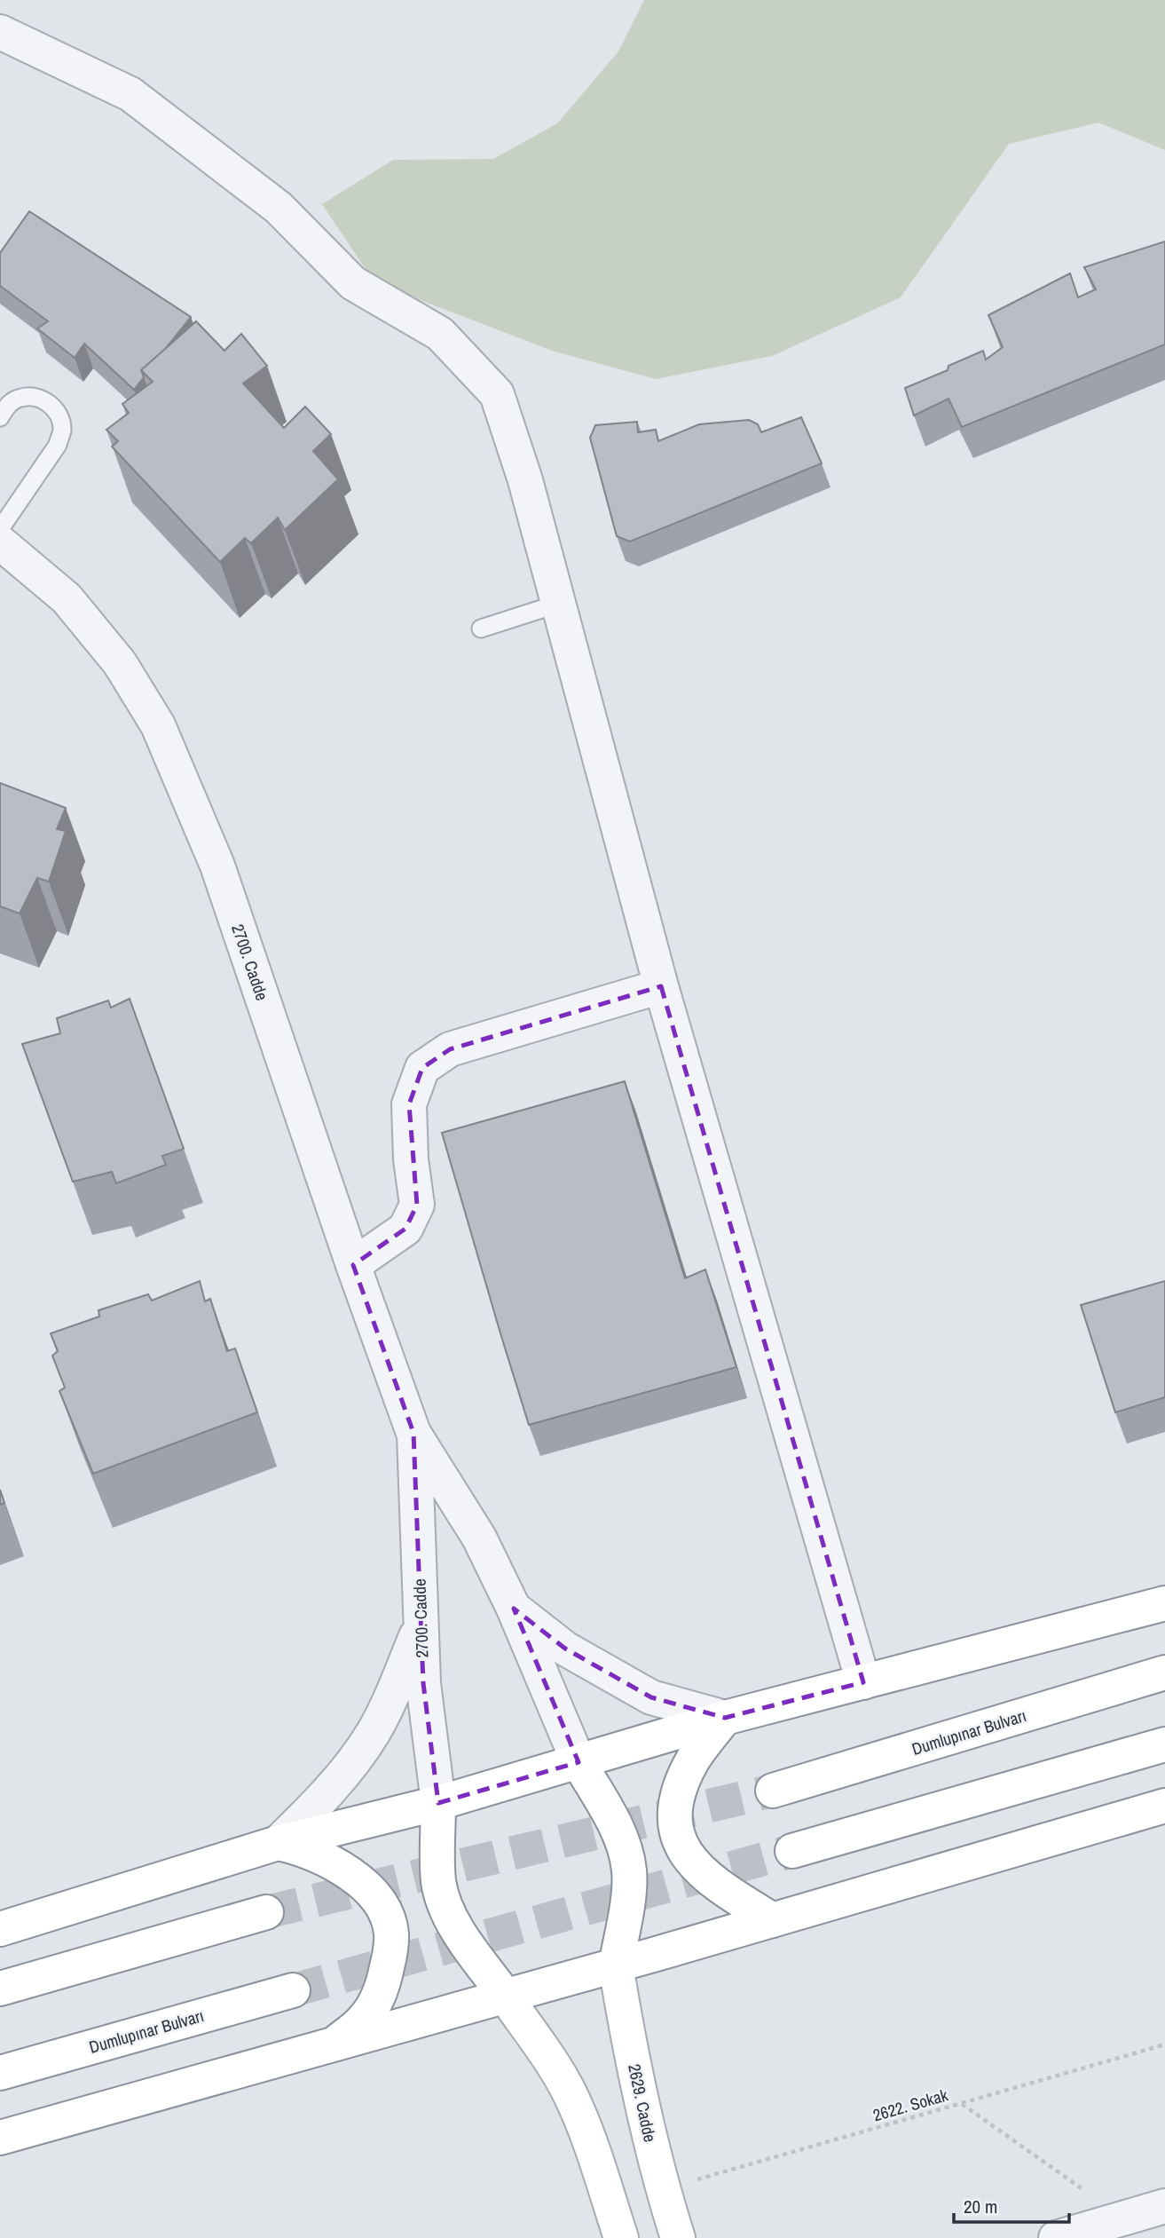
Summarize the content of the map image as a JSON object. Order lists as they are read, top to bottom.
{
  "streets": {
    "main road": ["Dumlupınar Bulvarı", "2629. Cadde"],
    "street": ["2700. Cadde"],
    "path": ["2622. Sokak"]
  },
  "crossings": [
    ["2700. Cadde", "2629. Cadde"],
    ["2629. Cadde", "2622. Sokak"]
  ],
  "scale_bar": "20 m"
}
